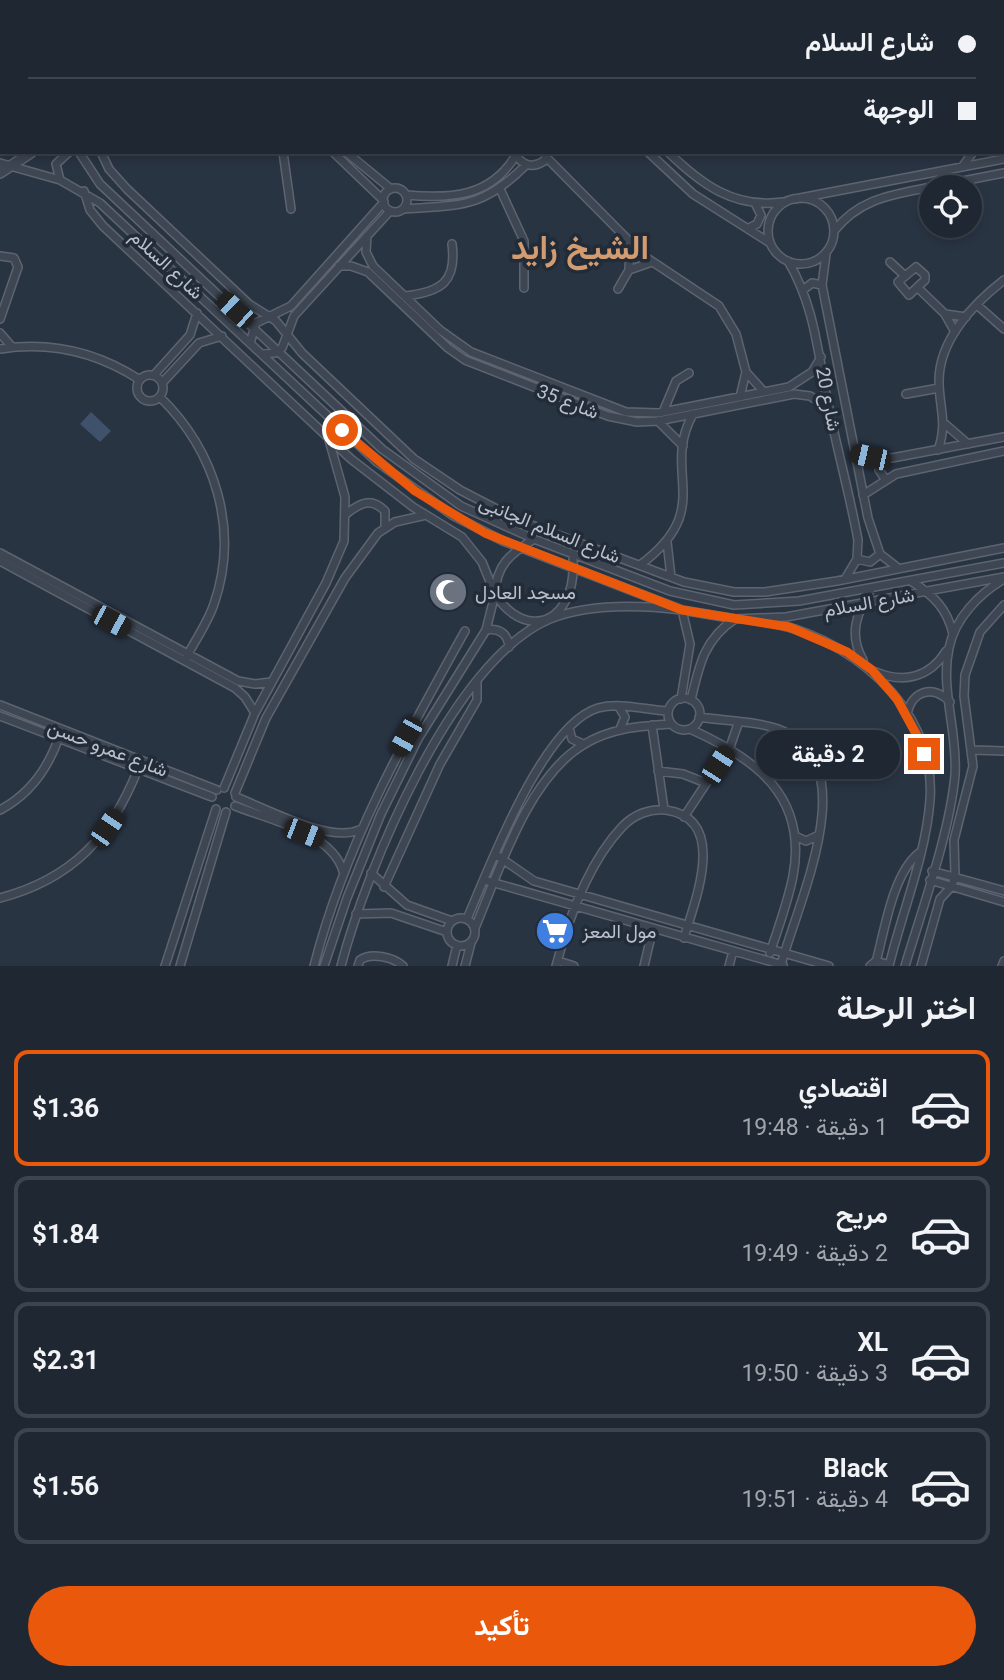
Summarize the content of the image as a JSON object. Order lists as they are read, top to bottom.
{
  "streets": {
    "street": [
      "شارع السلام",
      "شارع 20",
      "شارع 35",
      "شارع السلام الجانبى",
      "شارع عمرو حسن"
    ]
  },
  "crossings": [
    ["شارع 20", "شارع 35"],
    ["شارع 20", "شارع السلام الجانبى"],
    ["شارع 35", "شارع السلام الجانبى"]
  ],
  "districts": ["الشيخ زايد"],
  "places": {
    "mosque": ["مسجد العادل"],
    "supermarket": ["مول المعز"]
  },
  "page": {
    "banner": ["شارع السلام", "الوجهة"],
    "bubble": "2 دقيقة",
    "heading": "اختر الرحلة",
    "list": [
      {
        "name": "اقتصادي",
        "note": "1 دقيقة · 19:48",
        "value": "$1.36"
      },
      {
        "name": "مريح",
        "note": "2 دقيقة · 19:49",
        "value": "$1.84"
      },
      {
        "name": "XL",
        "note": "3 دقيقة · 19:50",
        "value": "$2.31"
      },
      {
        "name": "Black",
        "note": "4 دقيقة · 19:51",
        "value": "$1.56"
      }
    ],
    "buttons": "تأكيد"
  }
}
